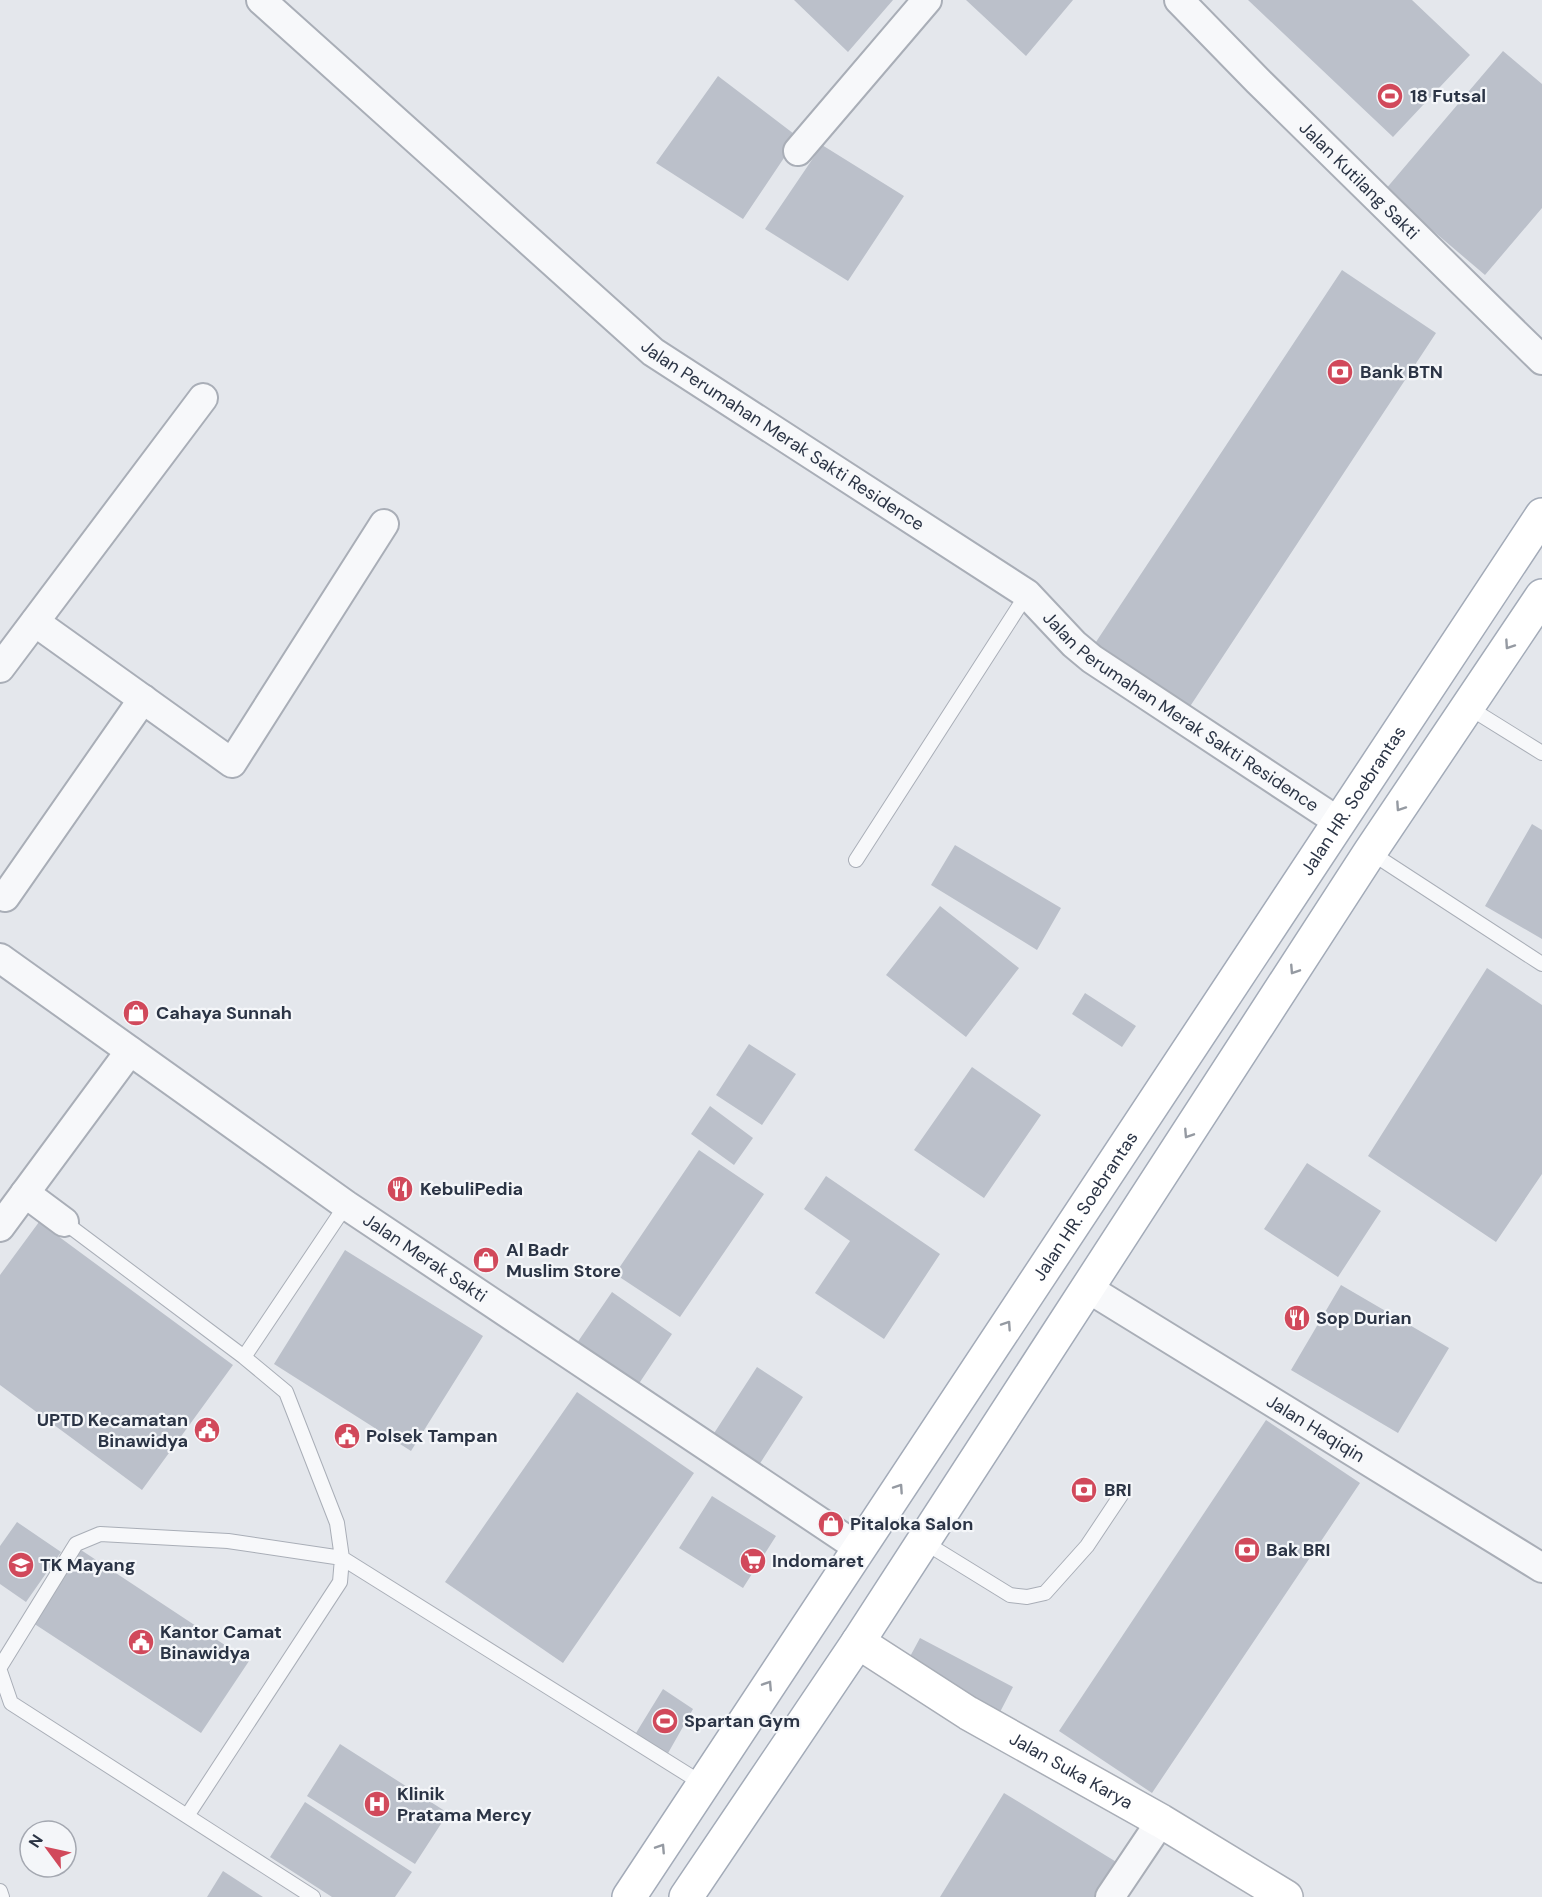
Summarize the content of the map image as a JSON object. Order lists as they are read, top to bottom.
{
  "streets": {
    "main road": ["Jalan HR. Soebrantas", "Jalan Suka Karya"],
    "street": [
      "Jalan Kutilang Sakti",
      "Jalan Perumahan Merak Sakti Residence",
      "Jalan Merak Sakti",
      "Jalan Haqiqin"
    ]
  },
  "crossings": [
    ["Jalan Perumahan Merak Sakti Residence", "Jalan HR. Soebrantas"],
    ["Jalan HR. Soebrantas", "Jalan Merak Sakti"]
  ],
  "places": {
    "sports": ["18 Futsal", "Spartan Gym"],
    "bank": ["Bank BTN", "BRI", "Bak BRI"],
    "shop": ["Cahaya Sunnah", "Al Badr Muslim Store", "Pitaloka Salon"],
    "restaurant": ["KebuliPedia", "Sop Durian"],
    "public building": ["UPTD Kecamatan Binawidya", "Polsek Tampan", "Kantor Camat Binawidya"],
    "supermarket": ["Indomaret"],
    "school or university": ["TK Mayang"],
    "hospital": ["Klinik Pratama Mercy"]
  },
  "north": "top left"
}
